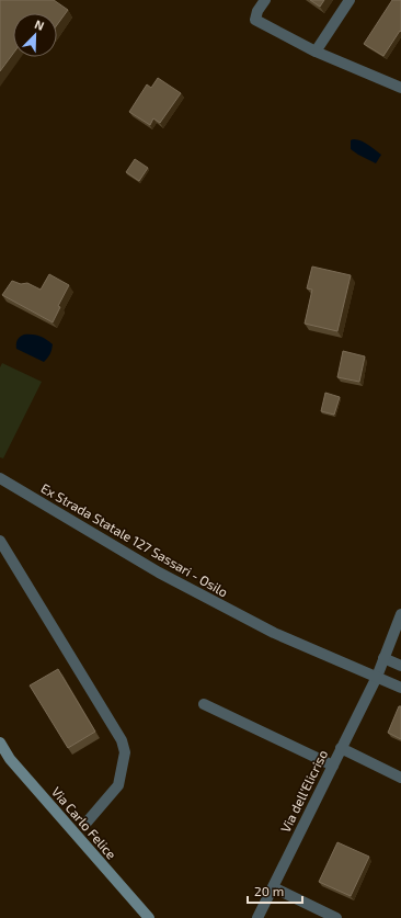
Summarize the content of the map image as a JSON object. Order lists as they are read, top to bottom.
{
  "streets": {
    "main road": ["Via Carlo Felice"],
    "street": ["Ex Strada Statale 127 Sassari - Osilo", "Via dell'Elicriso"]
  },
  "crossings": [
    ["Ex Strada Statale 127 Sassari - Osilo", "Via dell'Elicriso"]
  ],
  "scale_bar": "20 m",
  "north": "top right"
}
